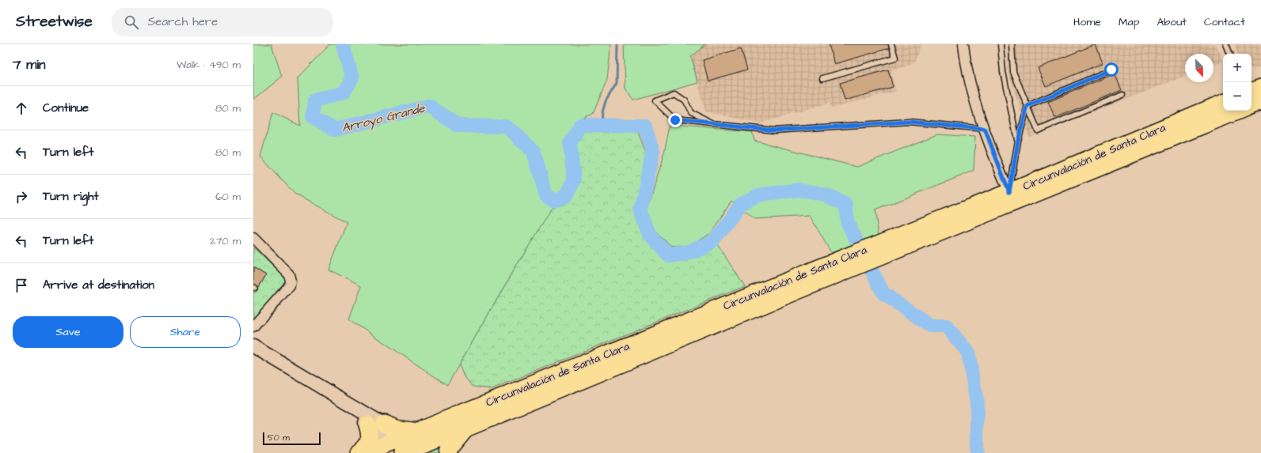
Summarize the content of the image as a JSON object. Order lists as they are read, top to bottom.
{
  "streets": {
    "highway": ["Circunvalación de Santa Clara"]
  },
  "water": ["Arroyo Grande"],
  "scale_bar": "50 m",
  "north": "bottom right",
  "page": {
    "header": "Streetwise",
    "search": "Search here",
    "nav": [
      "Home",
      "Map",
      "About",
      "Contact"
    ],
    "heading": ["7 min", "Walk · 490 m"],
    "map_buttons": ["+", "−"],
    "list": [
      ["Continue", "80 m"],
      ["Turn left", "80 m"],
      ["Turn right", "60 m"],
      ["Turn left", "270 m"],
      "Arrive at destination"
    ],
    "buttons": ["Save", "Share"],
    "scale": "50 m"
  }
}
